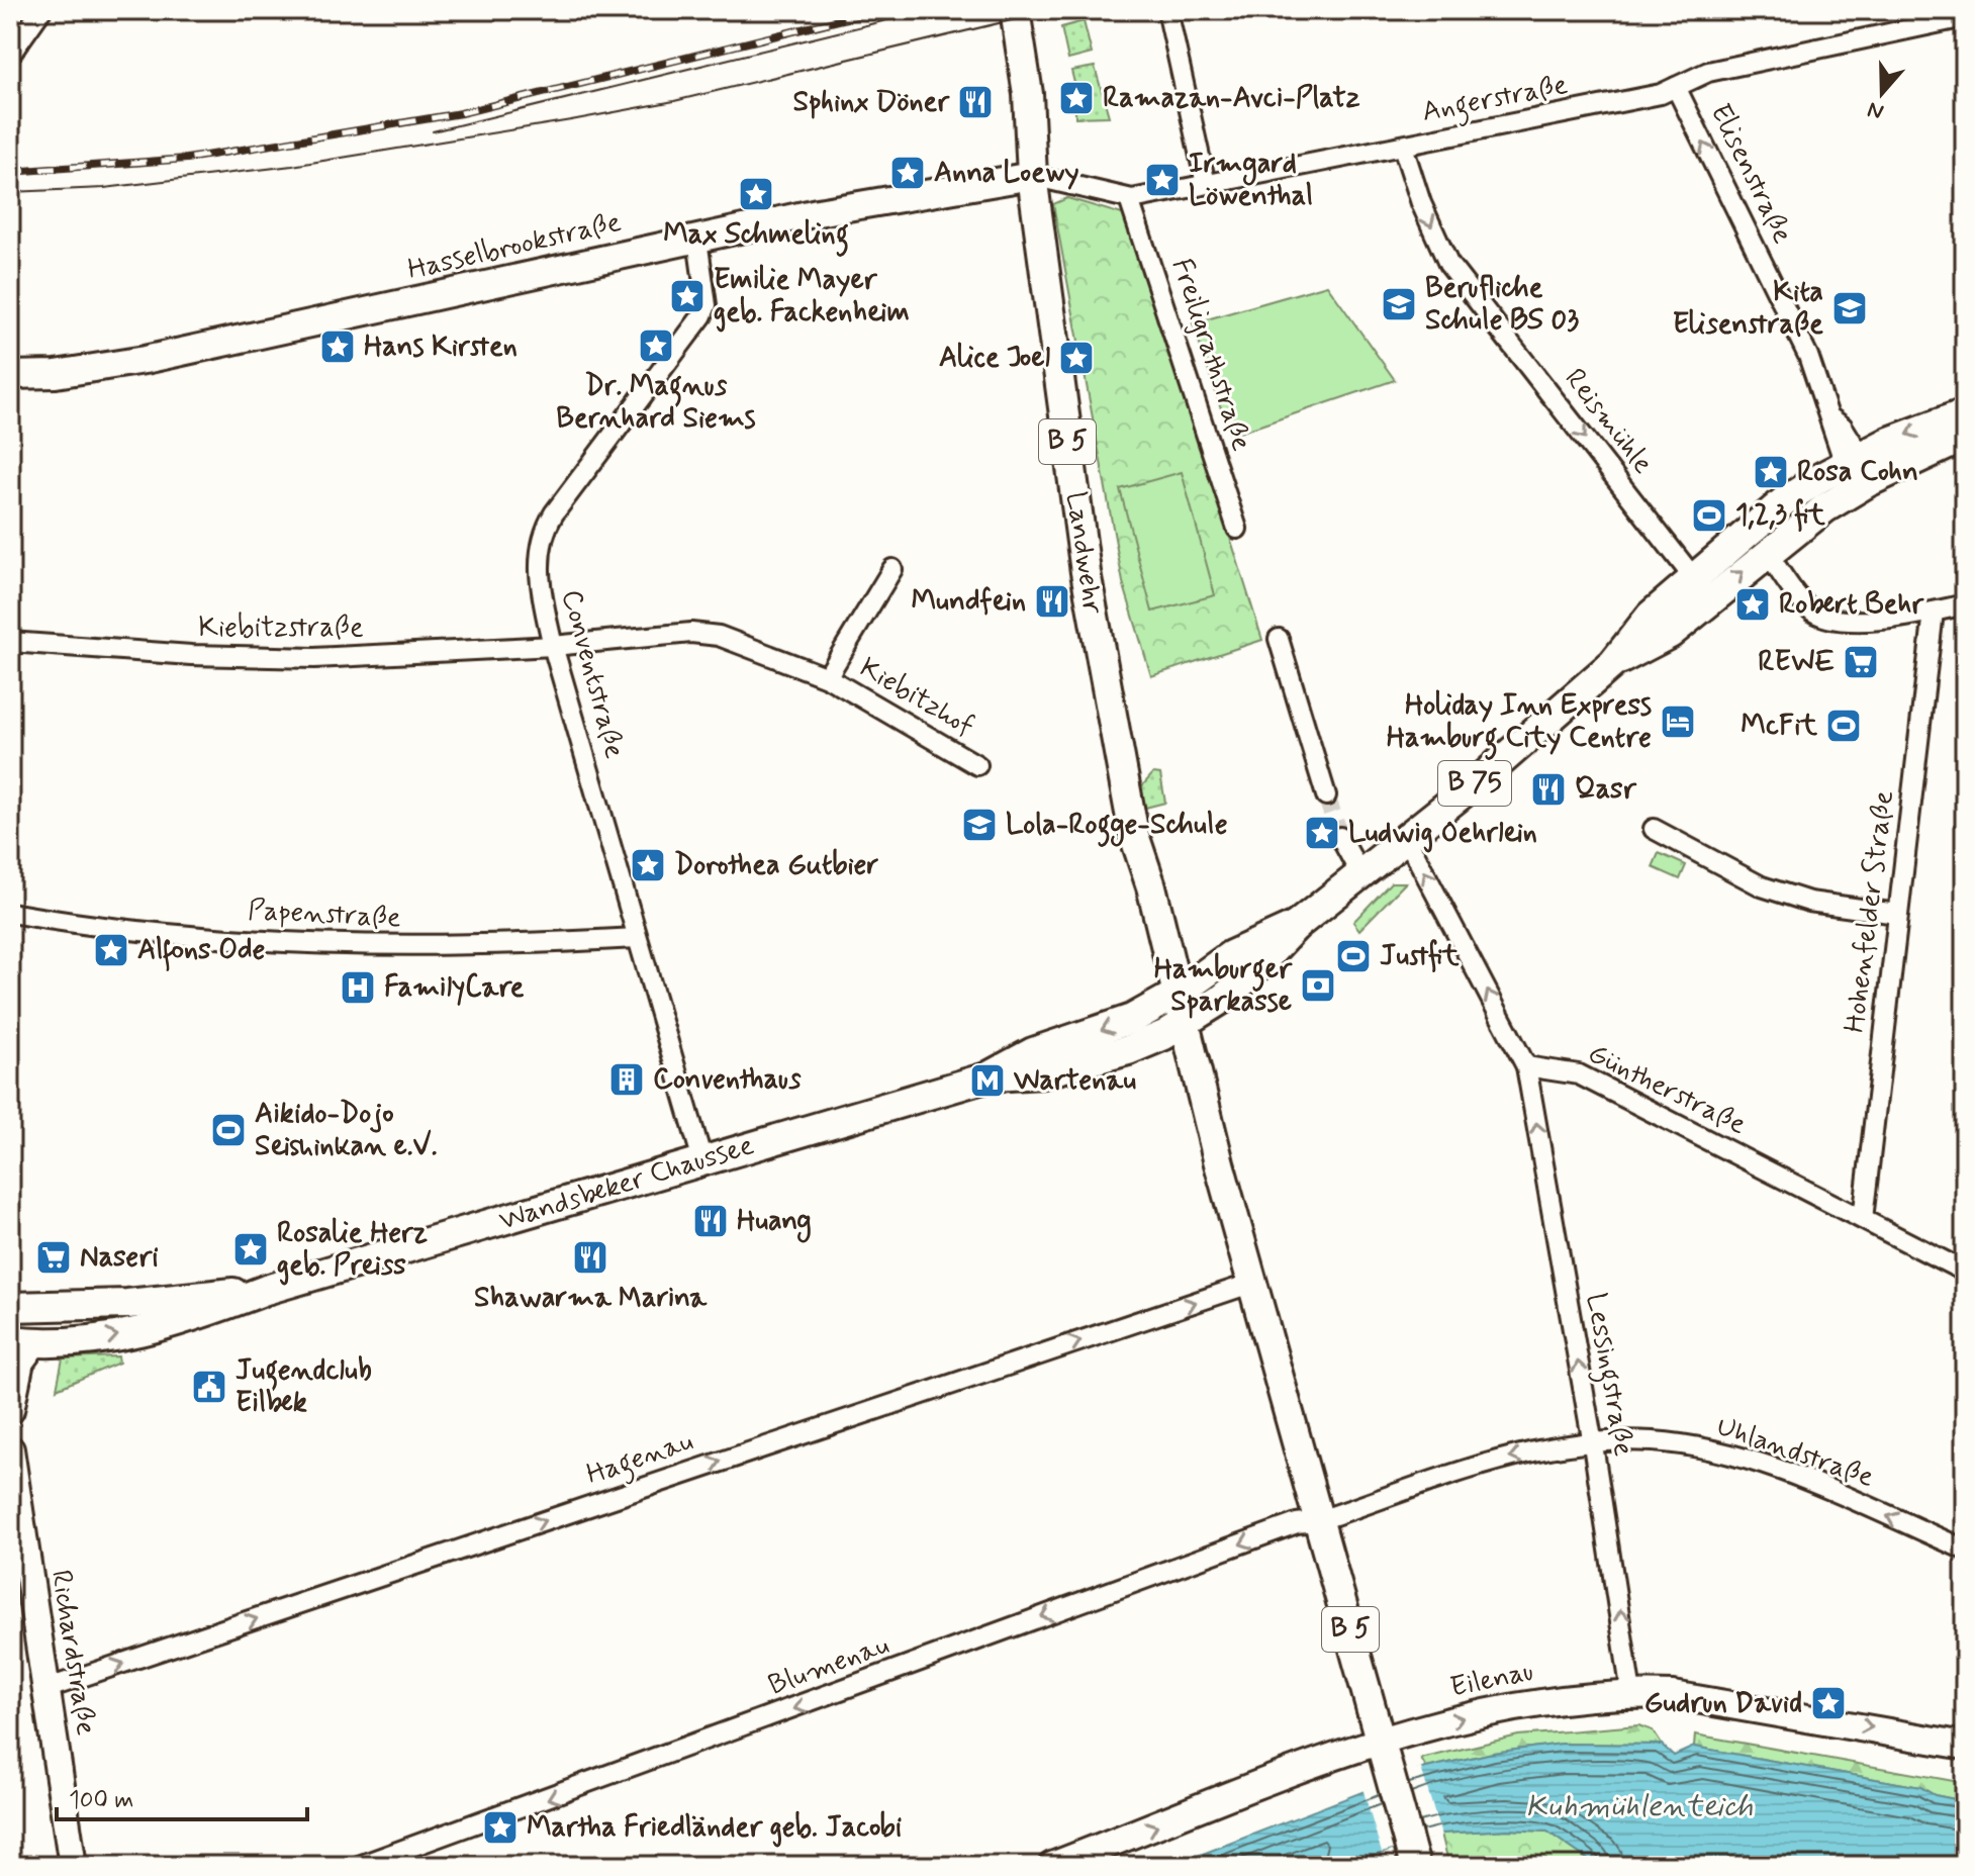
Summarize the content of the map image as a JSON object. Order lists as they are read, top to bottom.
{
  "streets": {
    "main road": [
      "B 5",
      "Landwehr",
      "B 75",
      "Wandsbeker Chaussee"
    ],
    "street": [
      "Angerstraße",
      "Elisenstraße",
      "Hasselbrookstraße",
      "Freiligrathstraße",
      "Reismühle",
      "Kiebitzstraße",
      "Conventstraße",
      "Kiebitzhof",
      "Hohenfelder Straße",
      "Papenstraße",
      "Güntherstraße",
      "Lessingstraße",
      "Uhlandstraße",
      "Hagenau",
      "Richardstraße",
      "Blumenau",
      "Eilenau"
    ]
  },
  "crossings": [
    ["Angerstraße", "Elisenstraße"],
    ["Angerstraße", "Hasselbrookstraße"],
    ["Angerstraße", "Freiligrathstraße"],
    ["Angerstraße", "Reismühle"],
    ["Angerstraße", "Landwehr"],
    ["Elisenstraße", "B 75"],
    ["Hasselbrookstraße", "Landwehr"],
    ["Hasselbrookstraße", "Conventstraße"],
    ["Reismühle", "B 75"],
    ["B 5", "Landwehr"],
    ["B 5", "B 75"],
    ["B 5", "Wandsbeker Chaussee"],
    ["B 5", "Uhlandstraße"],
    ["B 5", "Hagenau"],
    ["B 5", "Blumenau"],
    ["B 5", "Eilenau"],
    ["Landwehr", "B 75"],
    ["Landwehr", "Wandsbeker Chaussee"],
    ["Kiebitzstraße", "Conventstraße"],
    ["Kiebitzstraße", "Kiebitzhof"],
    ["Conventstraße", "Kiebitzhof"],
    ["Conventstraße", "Papenstraße"],
    ["Conventstraße", "Wandsbeker Chaussee"],
    ["B 75", "Wandsbeker Chaussee"],
    ["Hohenfelder Straße", "Güntherstraße"],
    ["Güntherstraße", "Lessingstraße"],
    ["Lessingstraße", "Uhlandstraße"],
    ["Lessingstraße", "Eilenau"],
    ["Uhlandstraße", "Blumenau"],
    ["Hagenau", "Richardstraße"]
  ],
  "one_way": [
    "Elisenstraße",
    "Reismühle",
    "Lessingstraße",
    "Uhlandstraße",
    "Hagenau",
    "Blumenau",
    "Eilenau"
  ],
  "water": ["Kuhmühlenteich"],
  "places": {
    "place": [
      "Ramazan-Avci-Platz",
      "Anna Loewy",
      "Irmgard Löwenthal",
      "Max Schmeling",
      "Emilie Mayer geb. Fackenheim",
      "Dr. Magnus Bernhard Siems",
      "Hans Kirsten",
      "Alice Joel",
      "Rosa Cohn",
      "Robert Behr",
      "Ludwig Oehrlein",
      "Dorothea Gutbier",
      "Alfons Ode",
      "Rosalie Herz geb. Preiss",
      "Gudrun David",
      "Martha Friedländer geb. Jacobi"
    ],
    "restaurant": [
      "Sphinx Döner",
      "Mundfein",
      "Qasr",
      "Huang",
      "Shawarma Marina"
    ],
    "school or university": ["Berufliche Schule BS 03", "Kita Elisenstraße", "Lola-Rogge-Schule"],
    "sports": [
      "1,2,3 fit",
      "McFit",
      "Justfit",
      "Aikido-Dojo Seishinkan e.V."
    ],
    "supermarket": ["REWE", "Naseri"],
    "hotel": ["Holiday Inn Express Hamburg City Centre"],
    "bank": ["Hamburger Sparkasse"],
    "hospital": ["FamilyCare"],
    "building": ["Conventhaus"],
    "metro station": ["Wartenau"],
    "public building": ["Jugendclub Eilbek"]
  },
  "scale_bar": "100 m",
  "north": "bottom"
}
